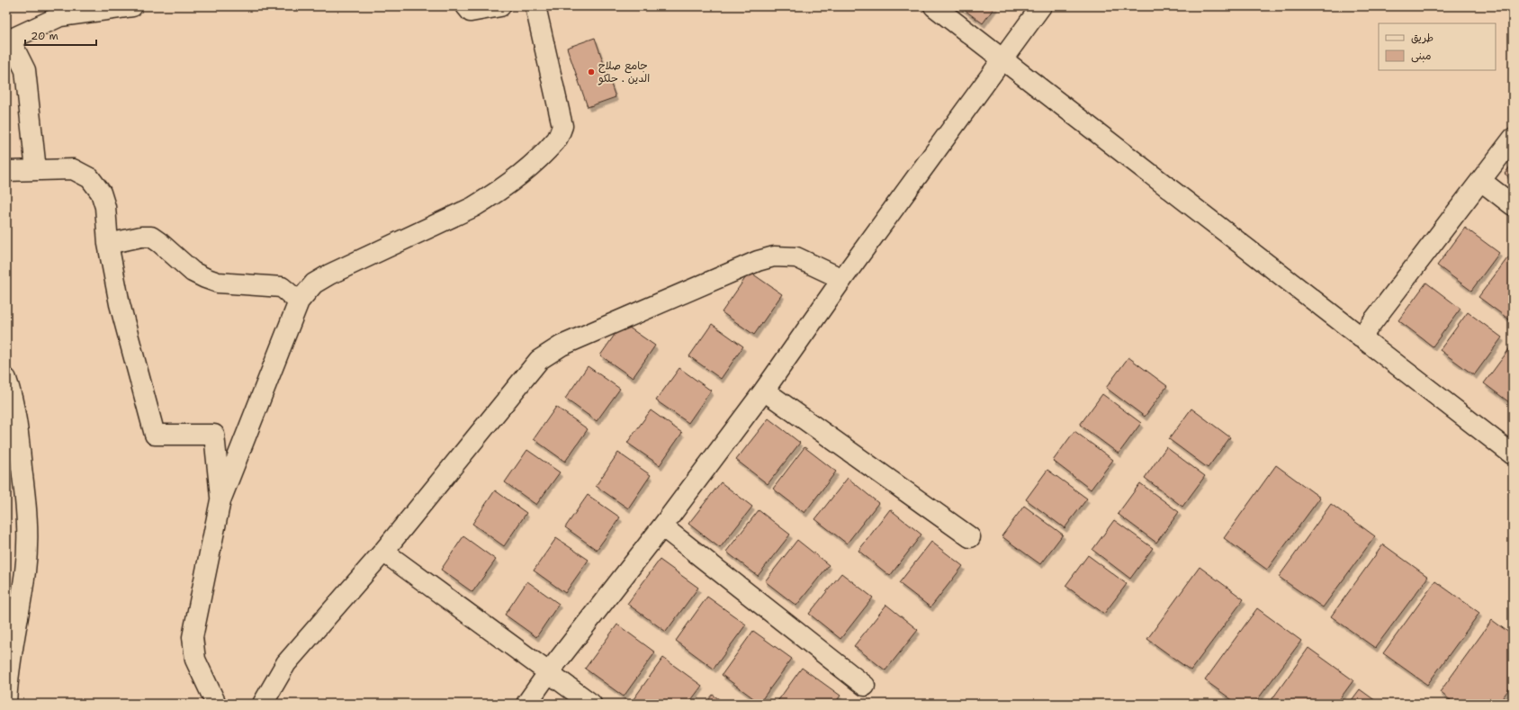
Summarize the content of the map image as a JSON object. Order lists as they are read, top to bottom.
{
  "places": ["جامع صلاح الدين . حلكو"],
  "legend": ["طريق", "مبنى"],
  "scale_bar": "20 m"
}
